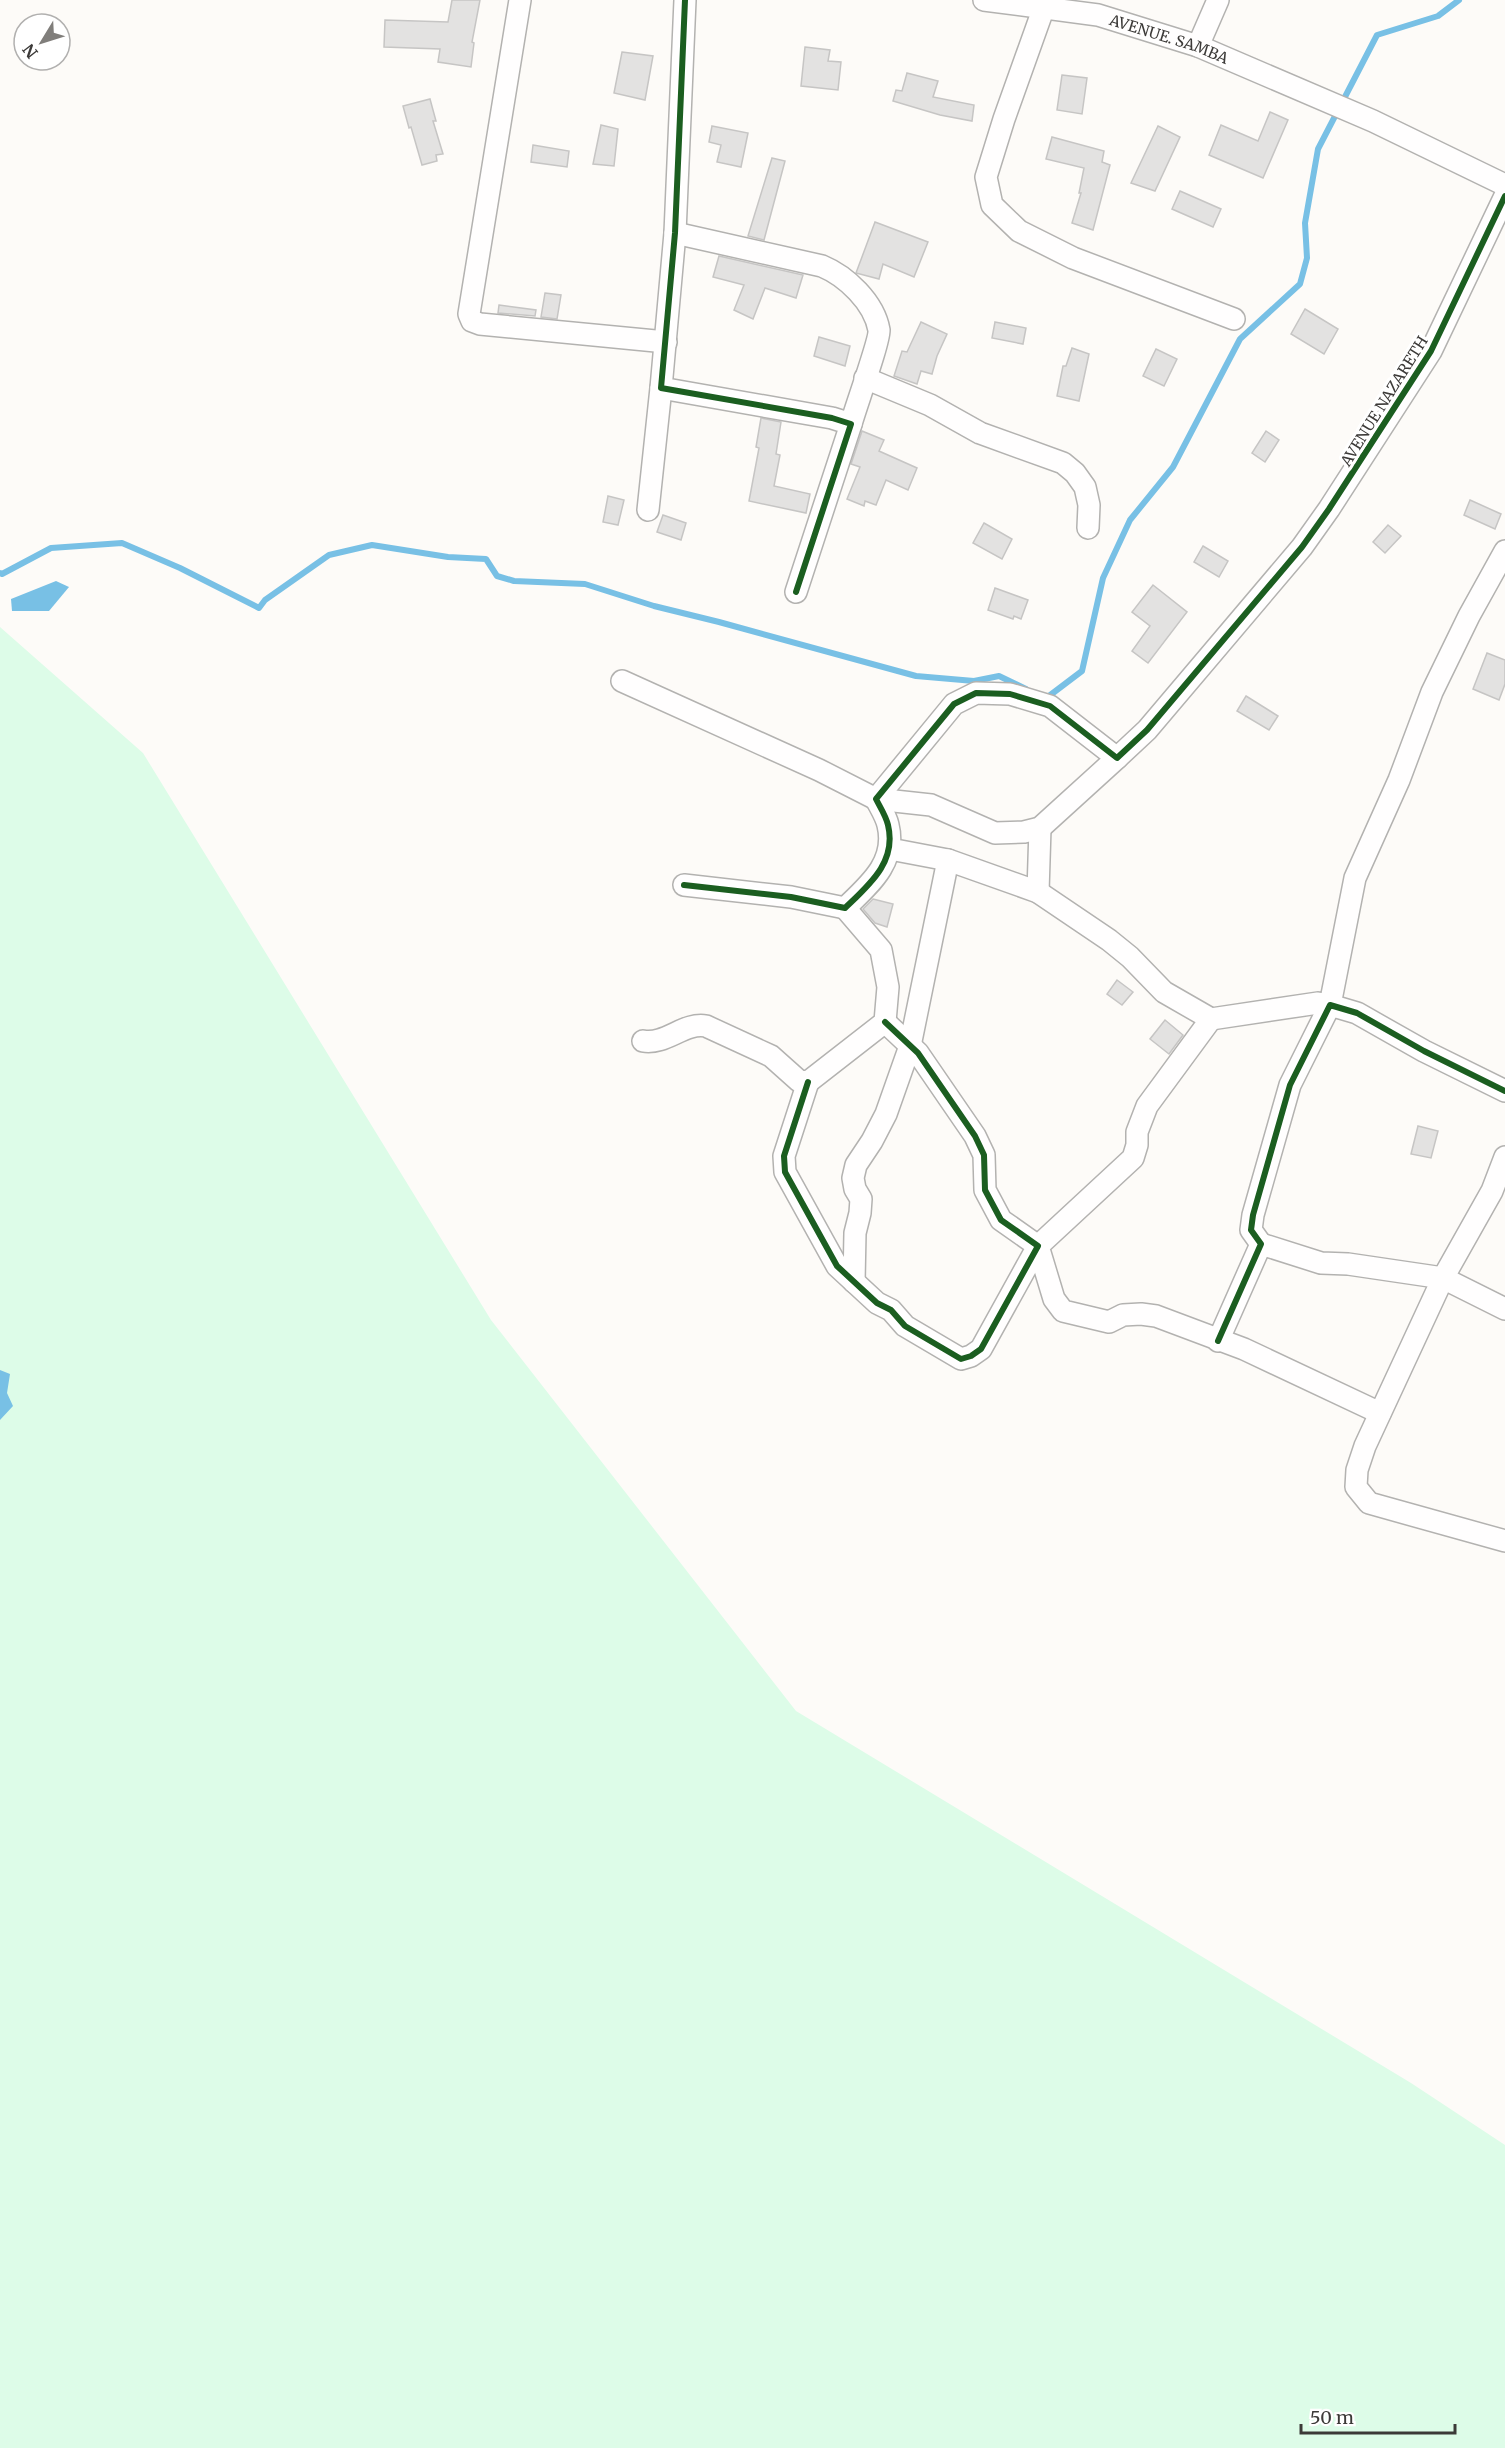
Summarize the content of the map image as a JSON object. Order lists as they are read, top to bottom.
{
  "streets": {
    "street": ["AVENUE. SAMBA", "AVENUE NAZARETH"]
  },
  "scale_bar": "50 m",
  "north": "bottom left"
}
